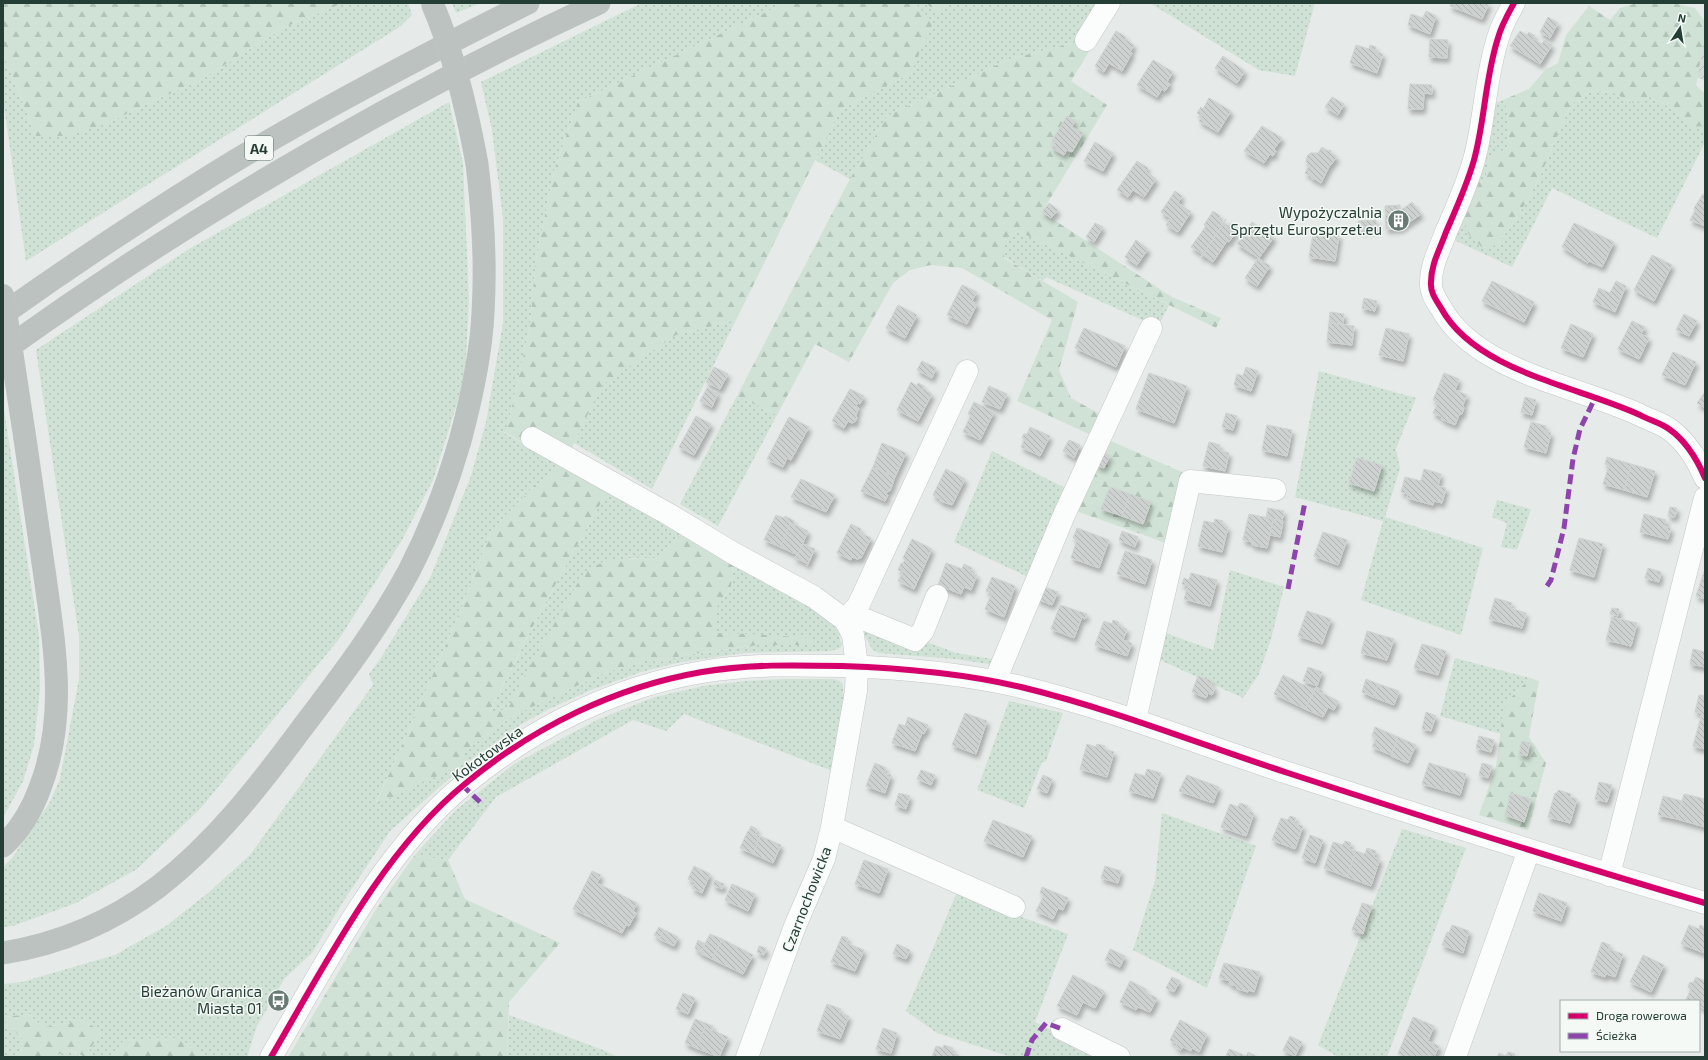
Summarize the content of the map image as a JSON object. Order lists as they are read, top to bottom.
{
  "streets": {
    "highway": ["A4"],
    "street": ["Kokotowska", "Czarnochowicka"]
  },
  "crossings": [
    ["Kokotowska", "Czarnochowicka"]
  ],
  "places": {
    "building": ["Wypożyczalnia Sprzętu Eurosprzet.eu"],
    "bus stop": ["Bieżanów Granica Miasta 01"]
  },
  "legend": ["Droga rowerowa", "Ścieżka"],
  "north": "top"
}
